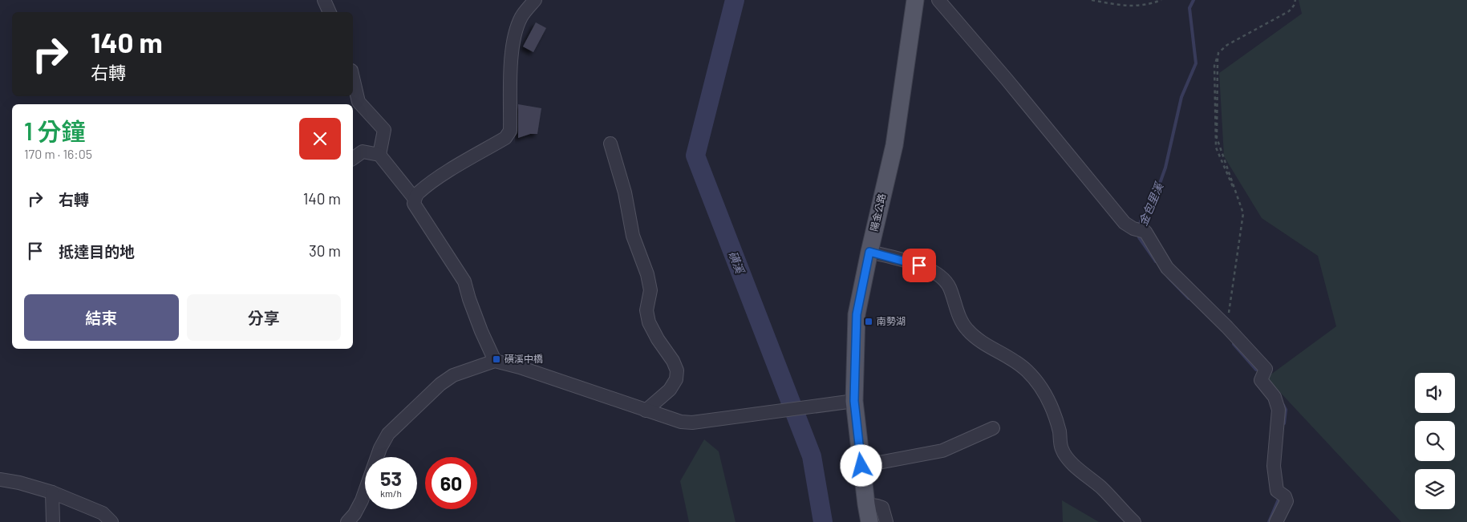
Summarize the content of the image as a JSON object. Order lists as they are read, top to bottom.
{
  "streets": {
    "main road": ["陽金公路"]
  },
  "water": ["金包里溪", "磺溪"],
  "places": {
    "transit": ["南勢湖", "磺溪中橋"]
  },
  "page": {
    "turn": ["140 m", "右轉"],
    "heading": ["1 分鐘", "170 m · 16:05"],
    "list": [
      {
        "name": "右轉",
        "value": "140 m"
      },
      {
        "name": "抵達目的地",
        "value": "30 m"
      }
    ],
    "buttons": ["結束", "分享"],
    "speed": "53 km/h",
    "limit": "60"
  }
}
